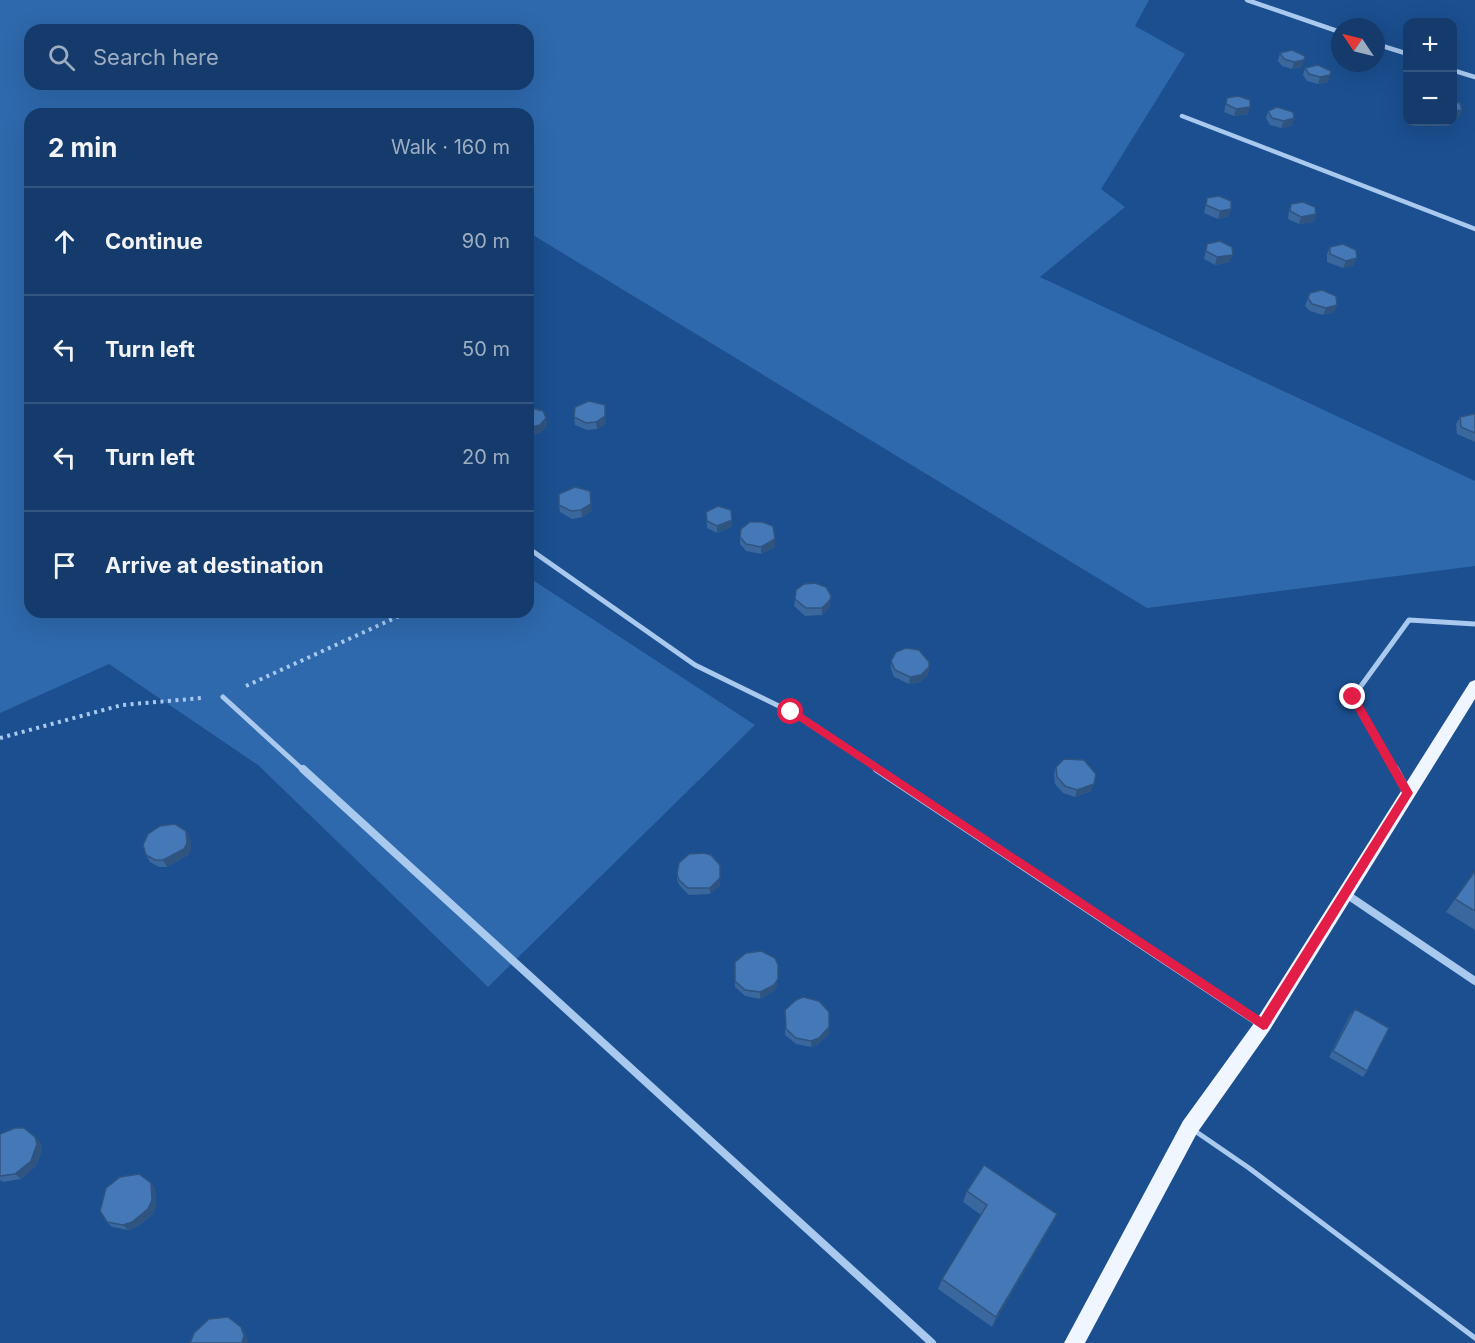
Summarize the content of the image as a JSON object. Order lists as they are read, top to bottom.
{
  "north": "top left",
  "page": {
    "map_buttons": ["+", "−"],
    "search": "Search here",
    "heading": ["2 min", "Walk · 160 m"],
    "list": [
      ["Continue", "90 m"],
      ["Turn left", "50 m"],
      ["Turn left", "20 m"],
      "Arrive at destination"
    ]
  }
}
